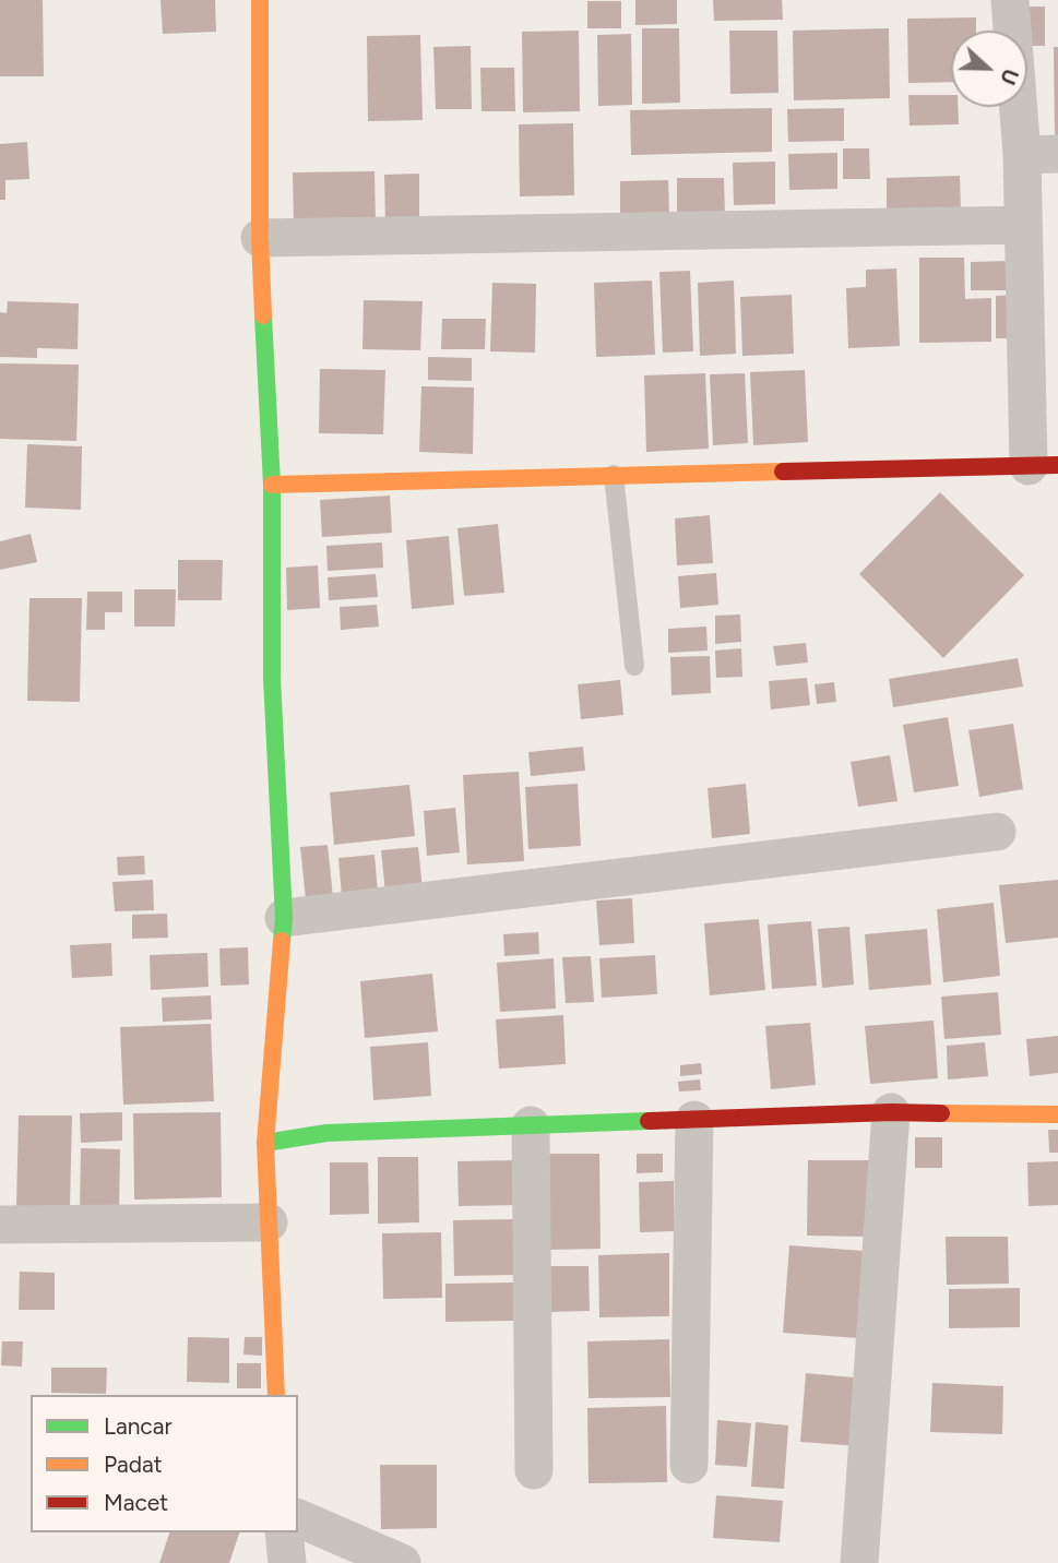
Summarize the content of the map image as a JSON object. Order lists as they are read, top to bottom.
{
  "legend": ["Lancar", "Padat", "Macet"],
  "north": "right"
}
